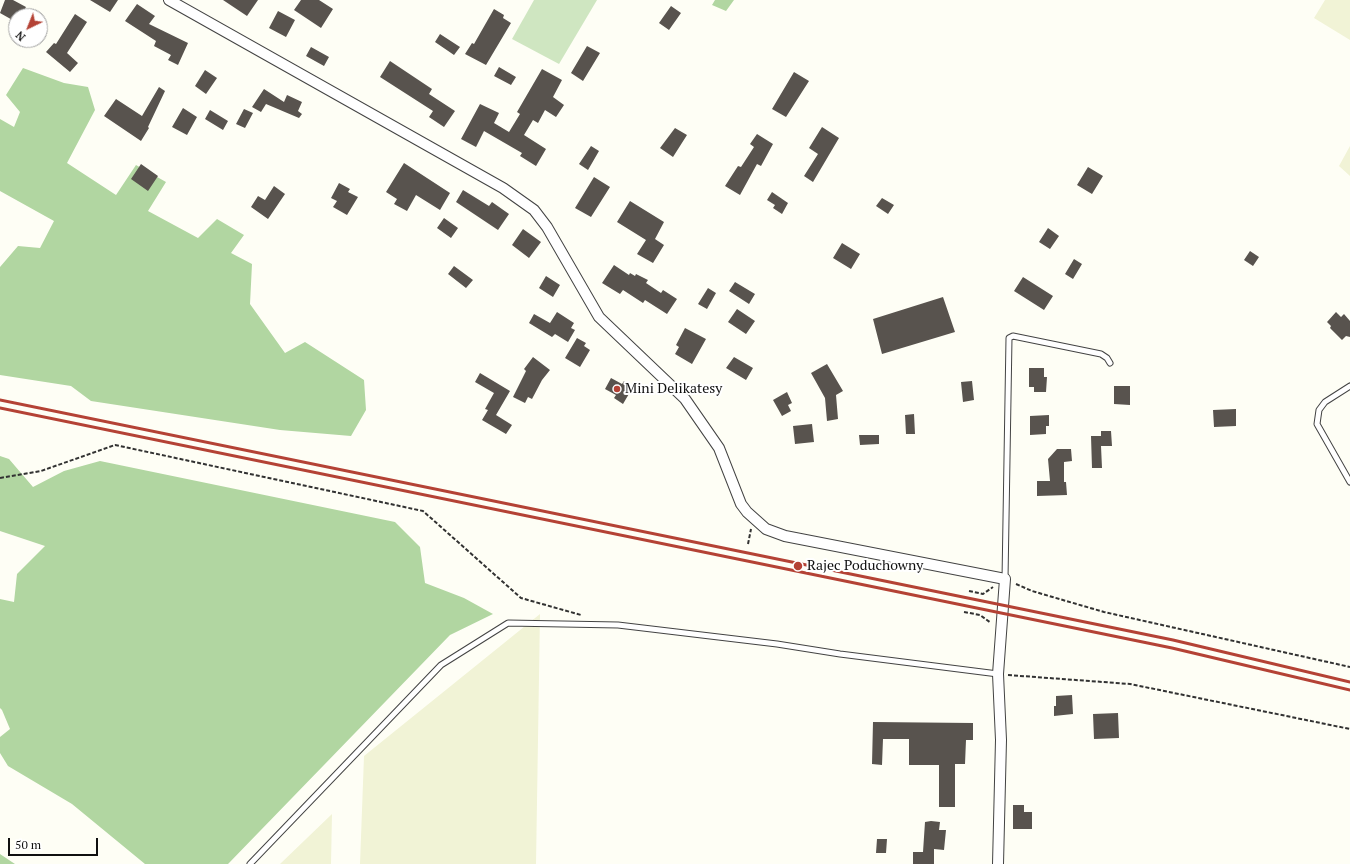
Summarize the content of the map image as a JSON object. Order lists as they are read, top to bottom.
{
  "places": ["Mini Delikatesy", "Rajec Poduchowny"],
  "scale_bar": "50 m",
  "north": "bottom left"
}
